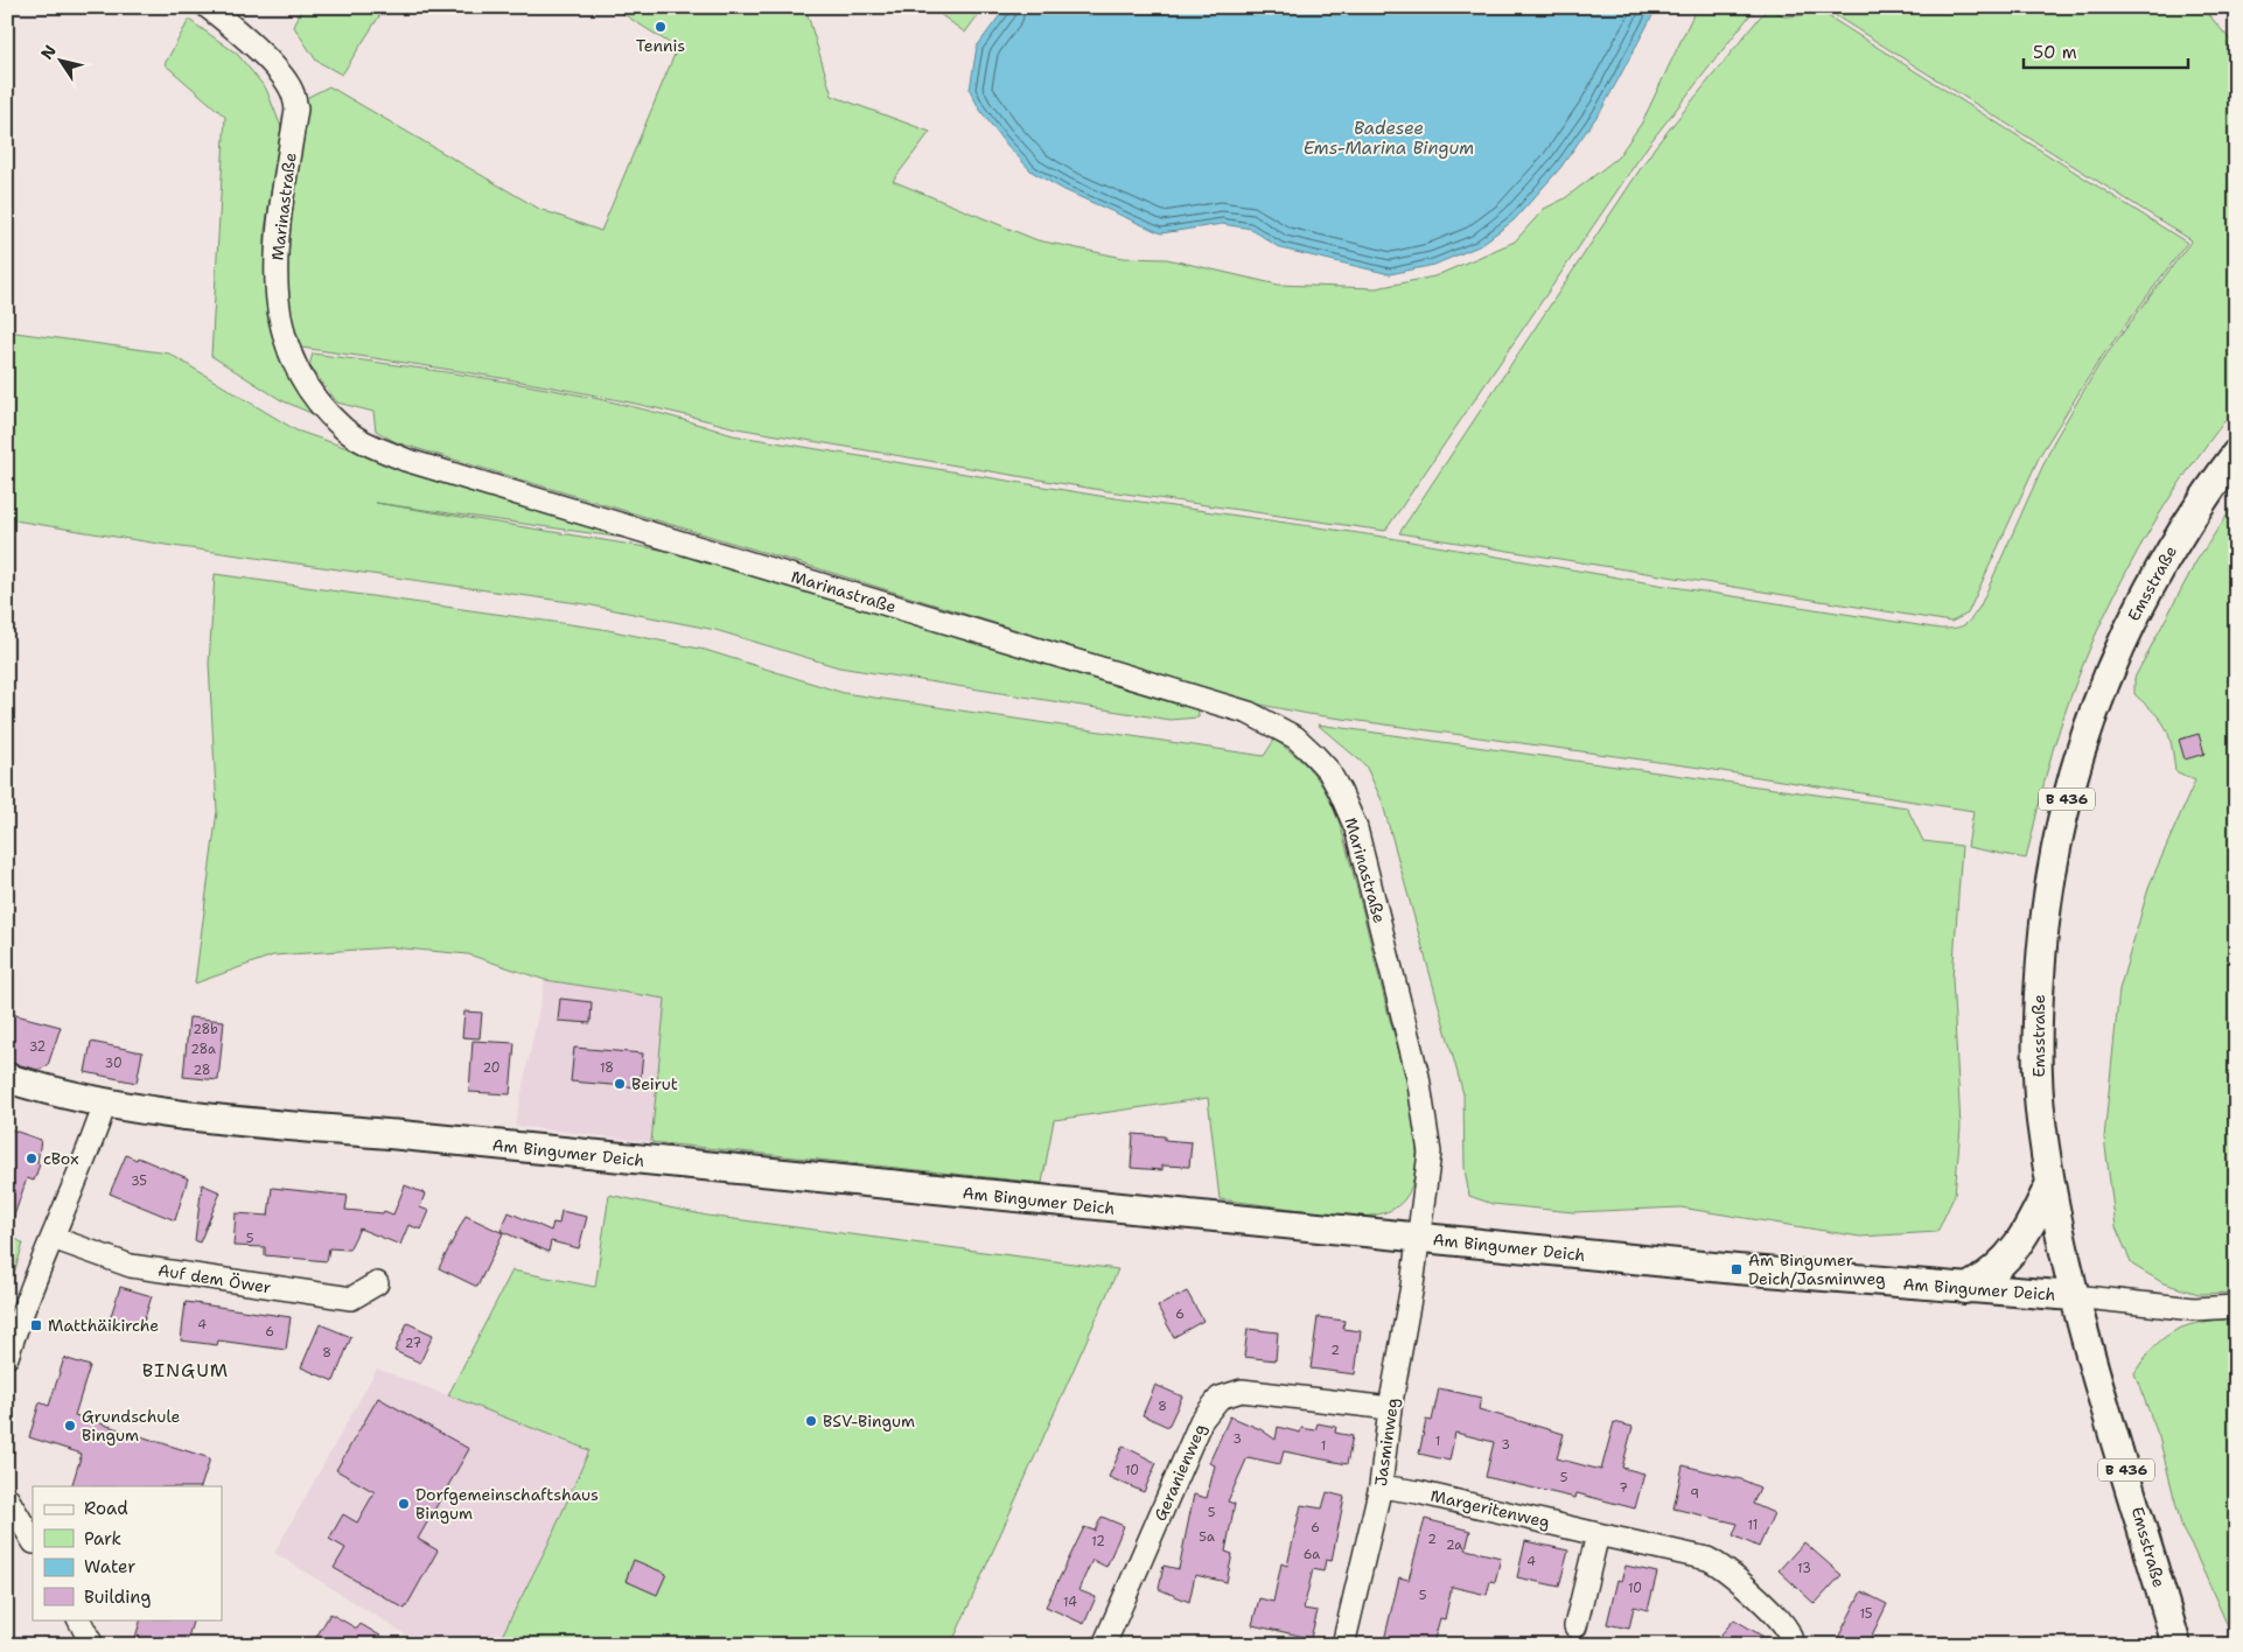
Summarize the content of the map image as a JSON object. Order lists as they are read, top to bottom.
{
  "streets": {
    "main road": ["Emsstraße", "B 436", "Am Bingumer Deich"],
    "street": [
      "Marinastraße",
      "Auf dem Öwer",
      "Jasminweg",
      "Geranienweg",
      "Margeritenweg"
    ]
  },
  "crossings": [
    ["Marinastraße", "Am Bingumer Deich"],
    ["Marinastraße", "Jasminweg"],
    ["Emsstraße", "Am Bingumer Deich"],
    ["Am Bingumer Deich", "Jasminweg"],
    ["Jasminweg", "Geranienweg"],
    ["Jasminweg", "Margeritenweg"]
  ],
  "districts": ["BINGUM"],
  "water": ["Badesee Ems-Marina Bingum"],
  "places": {
    "other": [
      "Tennis",
      "Beirut",
      "cBox",
      "BSV-Bingum",
      "Grundschule Bingum",
      "Dorfgemeinschaftshaus Bingum"
    ],
    "transit": ["Am Bingumer Deich/Jasminweg", "Matthäikirche"]
  },
  "house_numbers": [
    "28b",
    "32",
    "28a",
    "30",
    "20",
    "18",
    "28",
    "35",
    "5",
    "6",
    "4",
    "6",
    "27",
    "2",
    "8",
    "8",
    "3",
    "1",
    "3",
    "1",
    "10",
    "5",
    "7",
    "9",
    "5",
    "11",
    "6",
    "5a",
    "2",
    "12",
    "2a",
    "6a",
    "4",
    "13",
    "10",
    "5",
    "14",
    "15"
  ],
  "legend": [
    "Road",
    "Park",
    "Water",
    "Building"
  ],
  "scale_bar": "50 m",
  "north": "top left"
}
